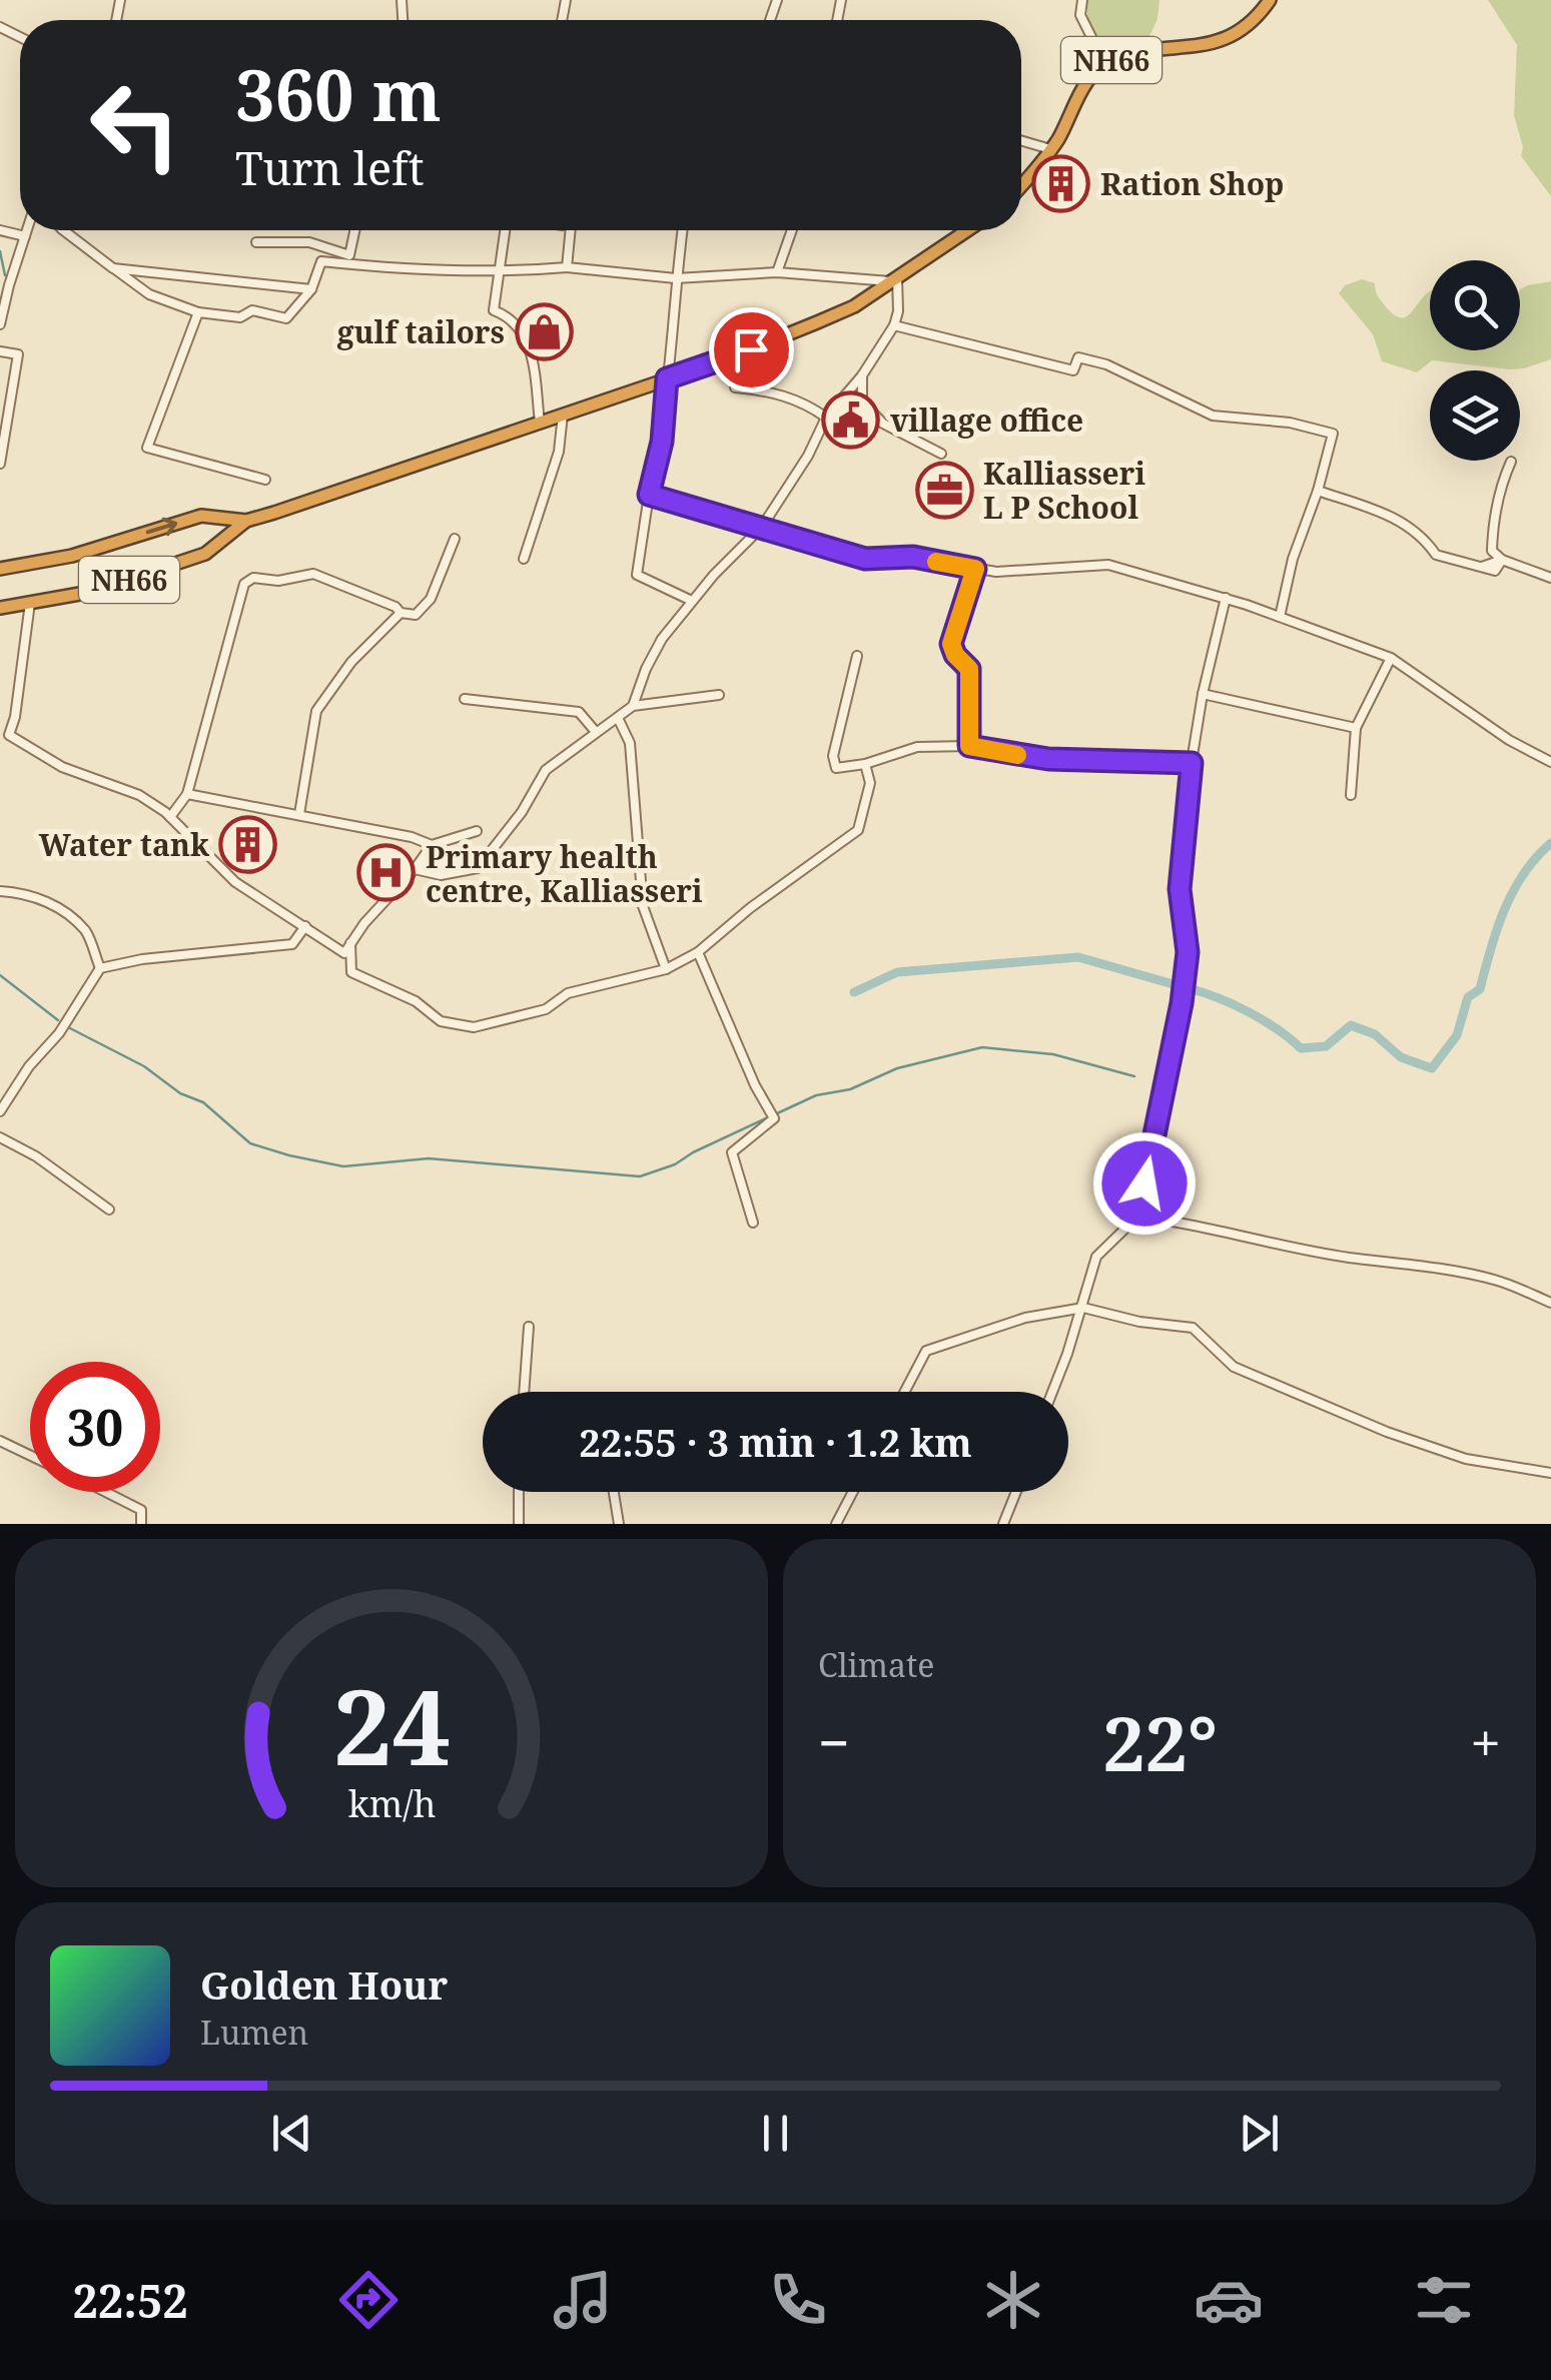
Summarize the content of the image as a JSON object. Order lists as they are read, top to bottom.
{
  "streets": {
    "highway": ["NH66"]
  },
  "places": {
    "building": ["Ration Shop", "Water tank"],
    "shop": ["gulf tailors"],
    "public building": ["village office"],
    "office": ["Kalliasseri L P School"],
    "hospital": ["Primary health centre, Kalliasseri"]
  },
  "page": {
    "turn": ["360 m", "Turn left"],
    "limit": "30",
    "trip": "22:55 · 3 min · 1.2 km",
    "tile": "Climate",
    "heat": ["−", "22°", "+"],
    "song": ["Golden Hour", "Lumen"],
    "tabs": "22:52",
    "gauge": ["24", "km/h"]
  }
}
